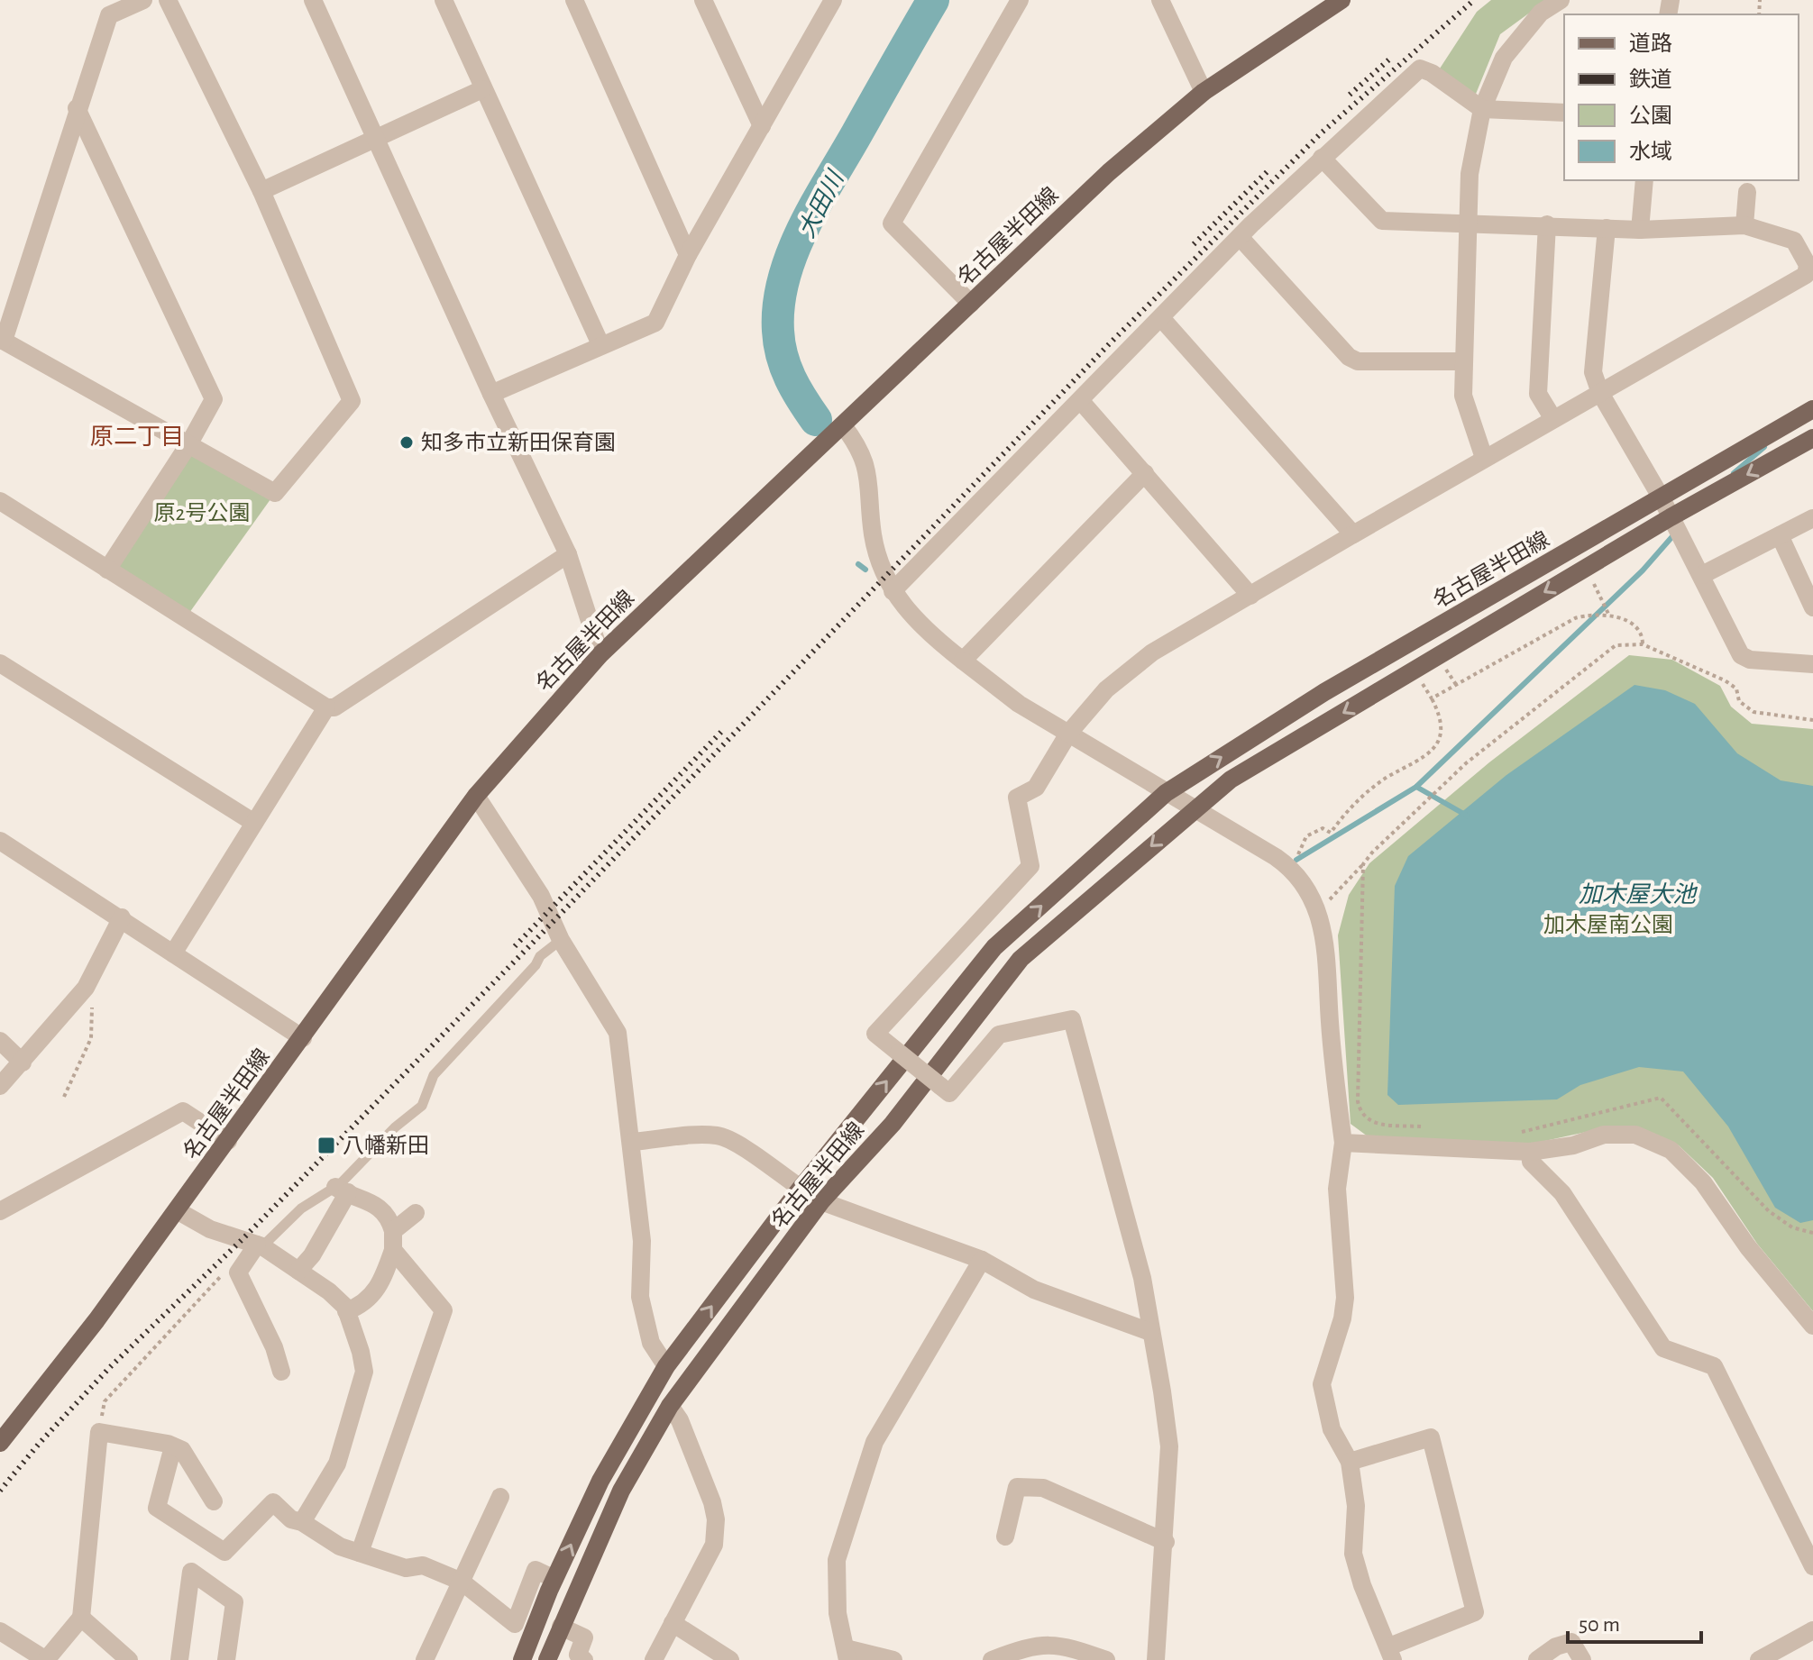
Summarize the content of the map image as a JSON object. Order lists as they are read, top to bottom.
{
  "streets": {
    "main road": ["名古屋半田線"]
  },
  "districts": ["原二丁目"],
  "water": ["大田川", "加木屋大池"],
  "parks": ["原2号公園", "加木屋南公園"],
  "places": {
    "other": ["知多市立新田保育園"],
    "transit": ["八幡新田"]
  },
  "legend": [
    "道路",
    "鉄道",
    "公園",
    "水域"
  ],
  "scale_bar": "50 m"
}
